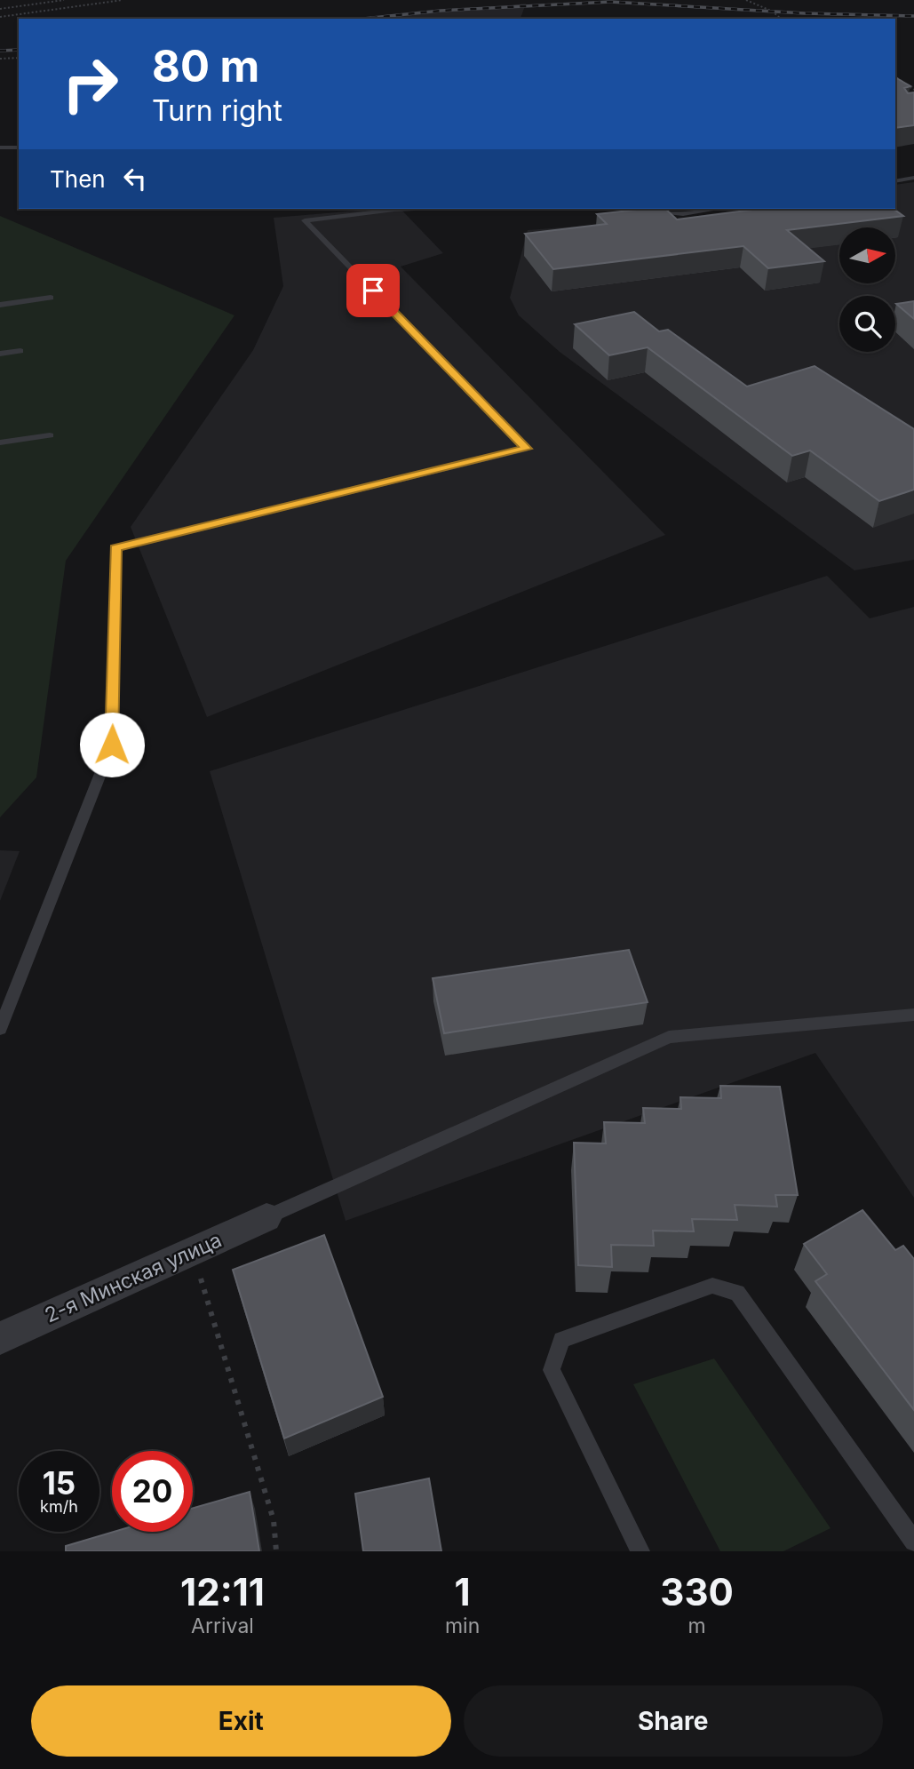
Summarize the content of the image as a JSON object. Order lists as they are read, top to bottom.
{
  "streets": {
    "street": ["2-я Минская улица"]
  },
  "north": "right",
  "page": {
    "turn": ["80 m", "Turn right"],
    "then": "Then",
    "speed": "15 km/h",
    "limit": "20",
    "eta": [
      "12:11",
      "Arrival",
      "1",
      "min",
      "330",
      "m"
    ],
    "buttons": ["Exit", "Share"]
  }
}
